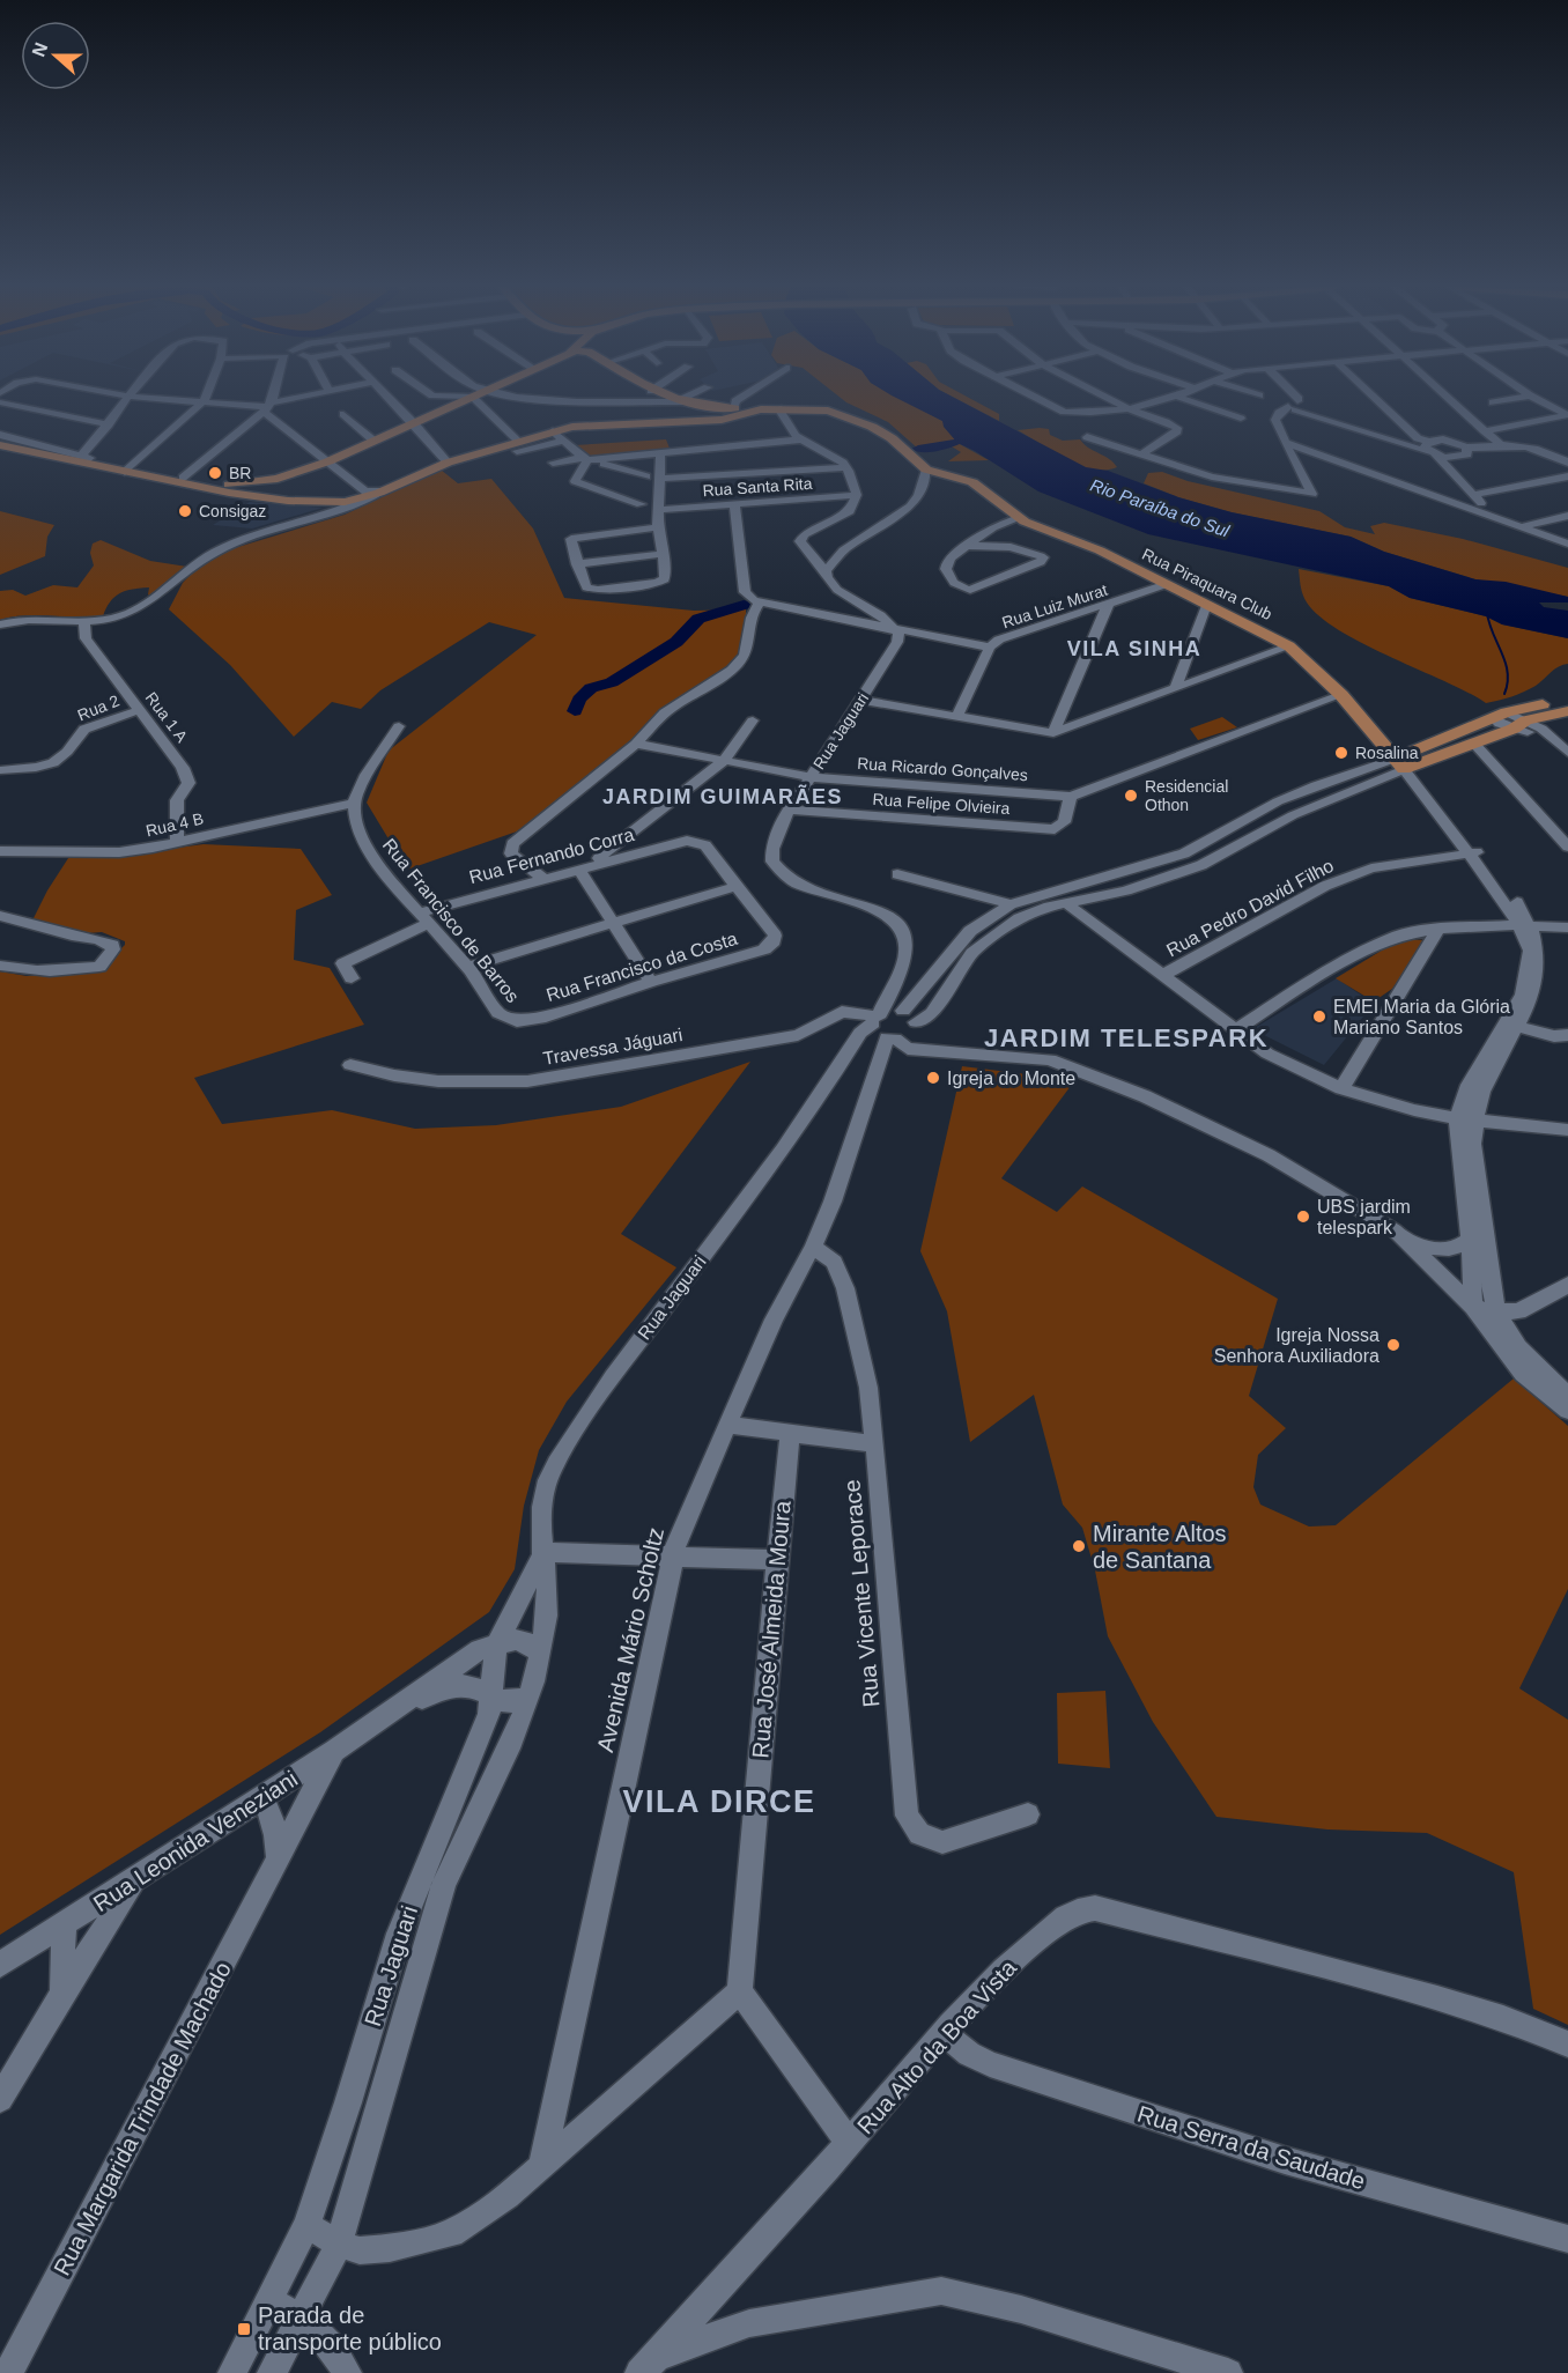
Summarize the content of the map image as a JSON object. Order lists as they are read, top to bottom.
{
  "streets": {
    "main road": ["Rua Piraquara Club"],
    "street": [
      "Rua Santa Rita",
      "Rua Luiz Murat",
      "Rua 2",
      "Rua 1 A",
      "Rua Jaguari",
      "Rua Ricardo Gonçalves",
      "Rua Felipe Olvieira",
      "Rua 4 B",
      "Rua Fernando Corra",
      "Rua Pedro David Filho",
      "Rua Francisco de Barros",
      "Rua Francisco da Costa",
      "Travessa Jáguari",
      "Rua Vicente Leporace",
      "Rua José Almeida Moura",
      "Avenida Mário Scholtz",
      "Rua Leonida Veneziani",
      "Rua Alto da Boa Vista",
      "Rua Margarida Trindade Machado",
      "Rua Serra da Saudade"
    ]
  },
  "crossings": [
    ["Rua Piraquara Club", "Rua Luiz Murat"],
    ["Rua 2", "Rua 1 A"],
    ["Rua 1 A", "Rua 4 B"],
    ["Rua Jaguari", "Rua Ricardo Gonçalves"],
    ["Rua Jaguari", "Rua Felipe Olvieira"],
    ["Rua Jaguari", "Travessa Jáguari"],
    ["Rua Jaguari", "Avenida Mário Scholtz"],
    ["Rua Ricardo Gonçalves", "Rua Felipe Olvieira"],
    ["Rua 4 B", "Rua Francisco de Barros"],
    ["Rua Fernando Corra", "Rua Francisco de Barros"],
    ["Rua Francisco de Barros", "Rua Francisco da Costa"],
    ["Travessa Jáguari", "Avenida Mário Scholtz"],
    ["Rua Vicente Leporace", "Avenida Mário Scholtz"],
    ["Rua Leonida Veneziani", "Rua Margarida Trindade Machado"],
    ["Rua Alto da Boa Vista", "Rua Serra da Saudade"]
  ],
  "districts": [
    "VILA SINHA",
    "JARDIM GUIMARÃES",
    "JARDIM TELESPARK",
    "VILA DIRCE"
  ],
  "water": ["Rio Paraíba do Sul"],
  "places": {
    "other": [
      "BR",
      "Consigaz",
      "Rosalina",
      "Residencial Othon",
      "EMEI Maria da Glória Mariano Santos",
      "Igreja do Monte",
      "UBS jardim telespark",
      "Igreja Nossa Senhora Auxiliadora",
      "Mirante Altos de Santana"
    ],
    "transit": ["Parada de transporte público"]
  },
  "north": "left"
}
